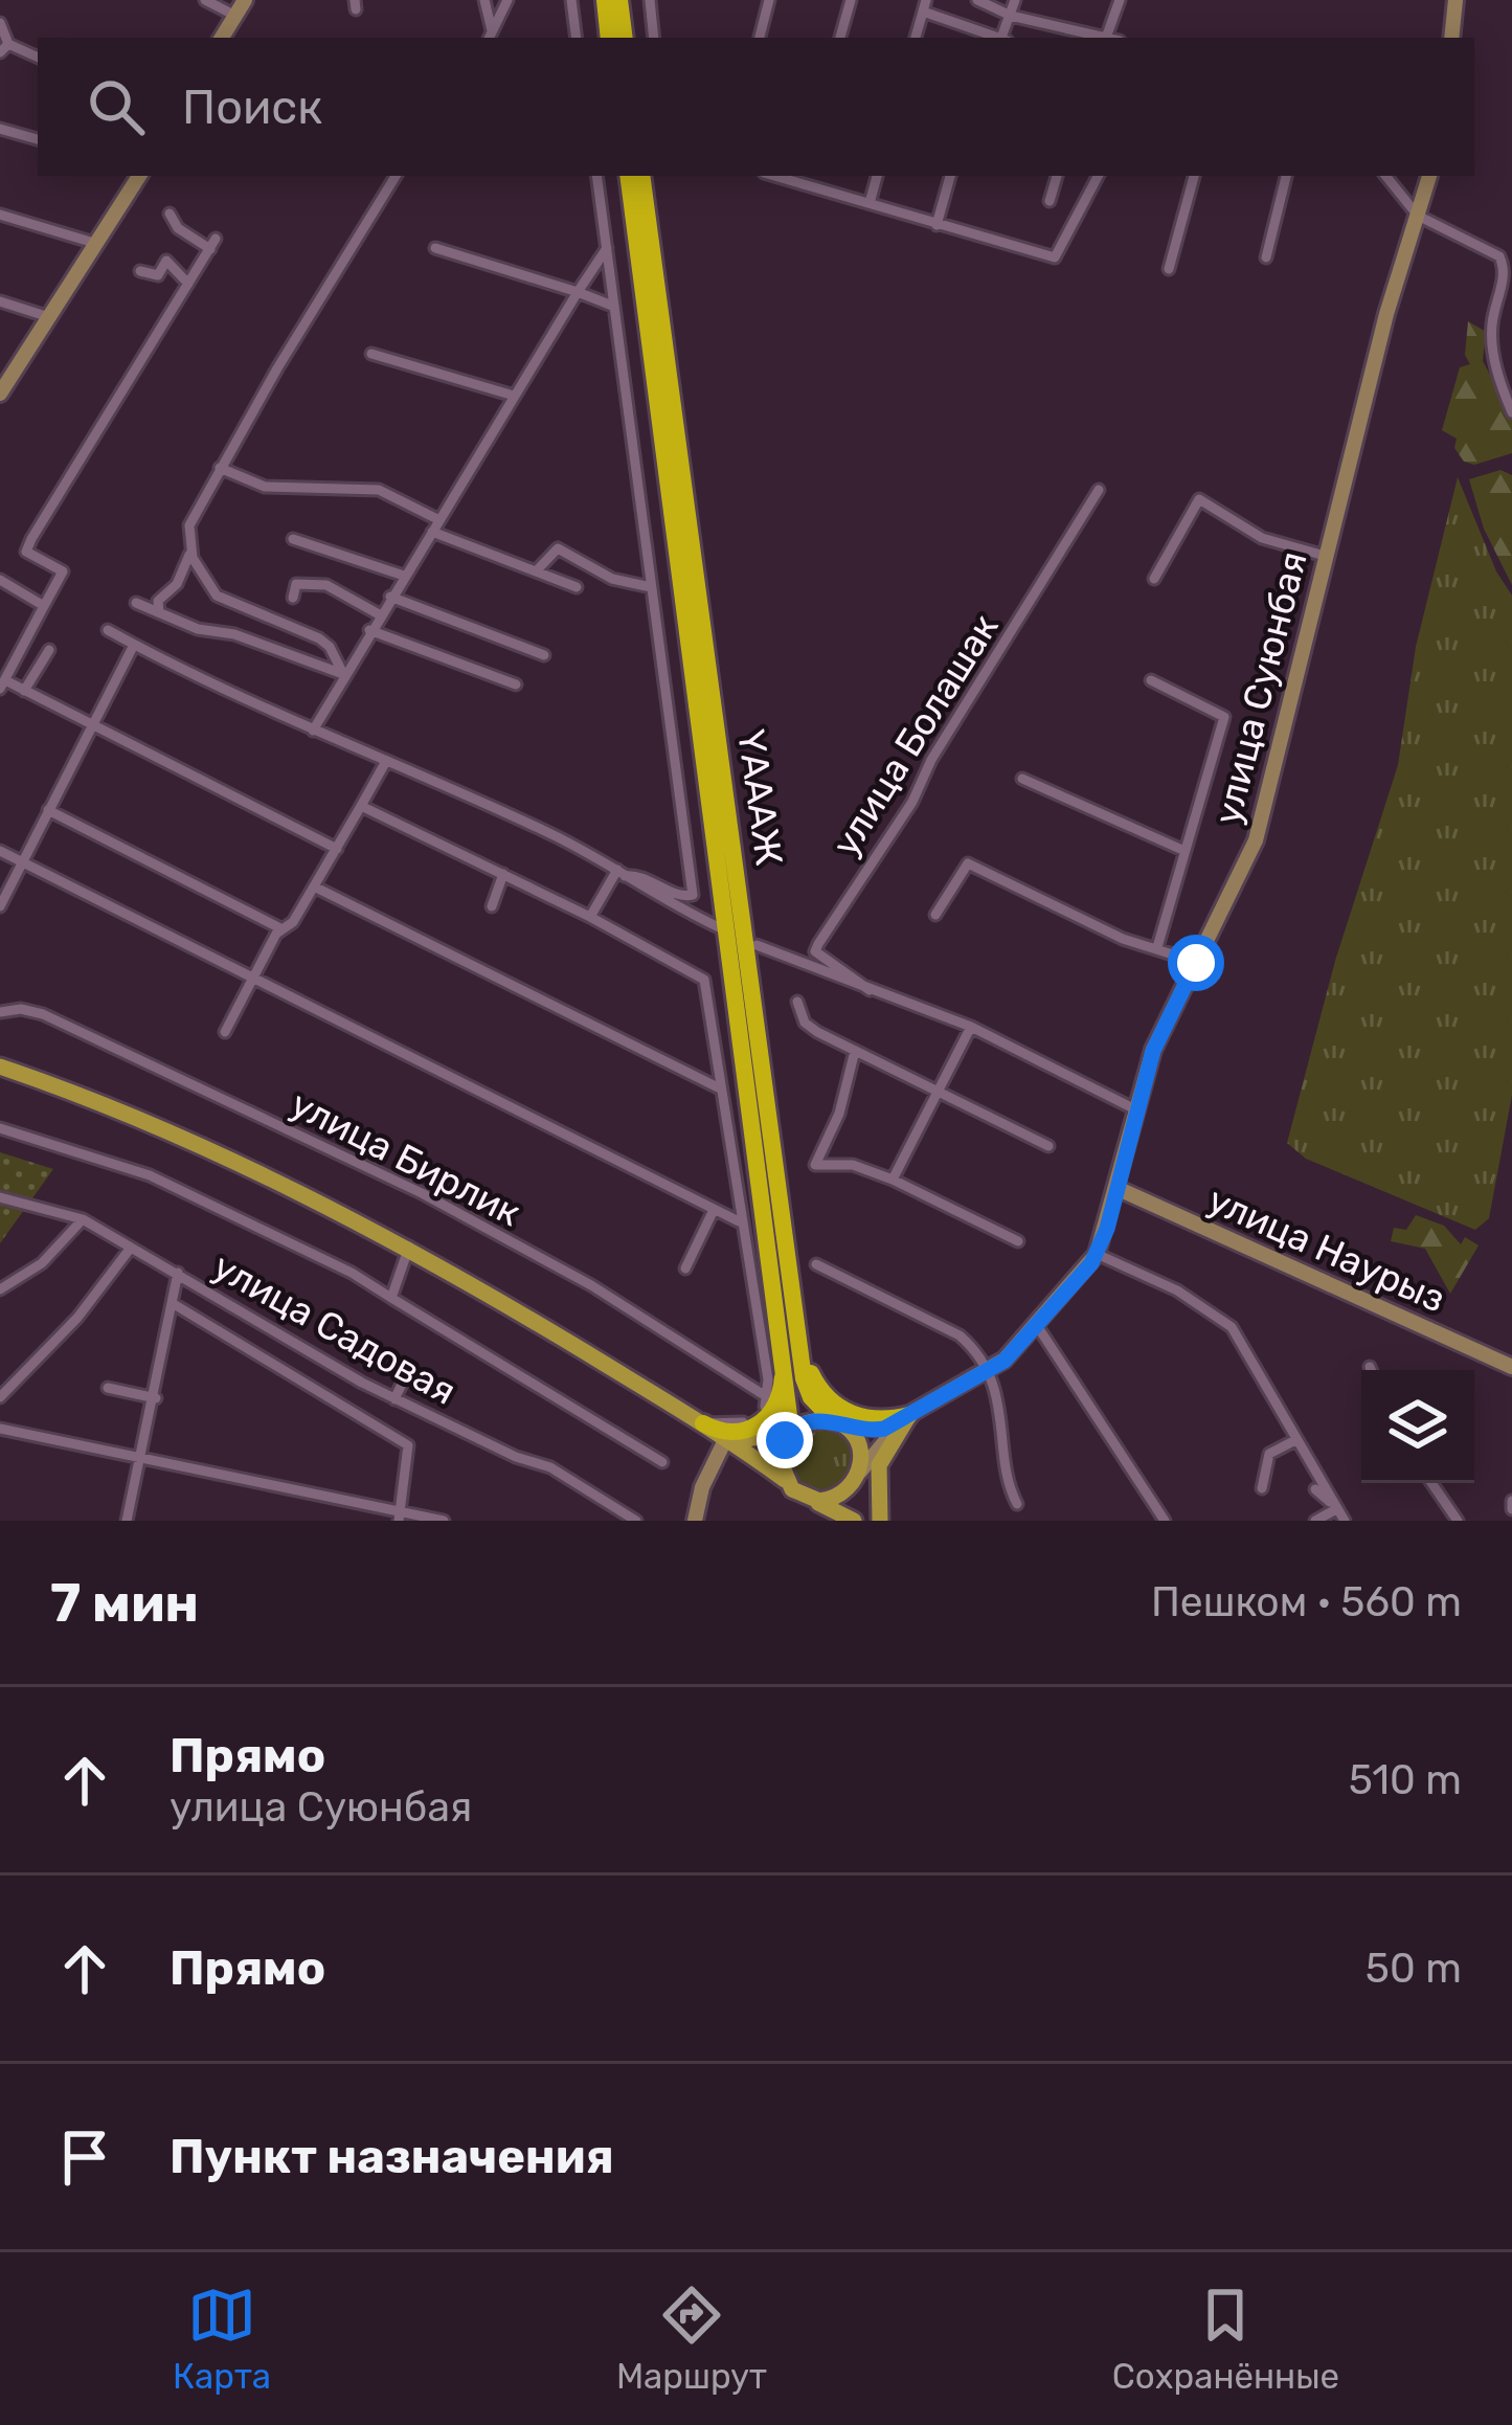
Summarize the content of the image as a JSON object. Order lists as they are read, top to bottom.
{
  "streets": {
    "highway": ["ҮАААЖ"],
    "main road": ["улица Суюнбая", "улица Наурыз"],
    "street": ["улица Болашак", "улица Бирлик", "улица Садовая"]
  },
  "crossings": [
    ["улица Суюнбая", "ҮАААЖ"],
    ["улица Суюнбая", "улица Наурыз"]
  ],
  "page": {
    "search": "Поиск",
    "heading": ["7 мин", "Пешком · 560 m"],
    "list": [
      ["Прямо", "улица Суюнбая", "510 m"],
      ["Прямо", "50 m"],
      "Пункт назначения"
    ],
    "nav": ["Карта", "Маршрут", "Сохранённые"]
  }
}
